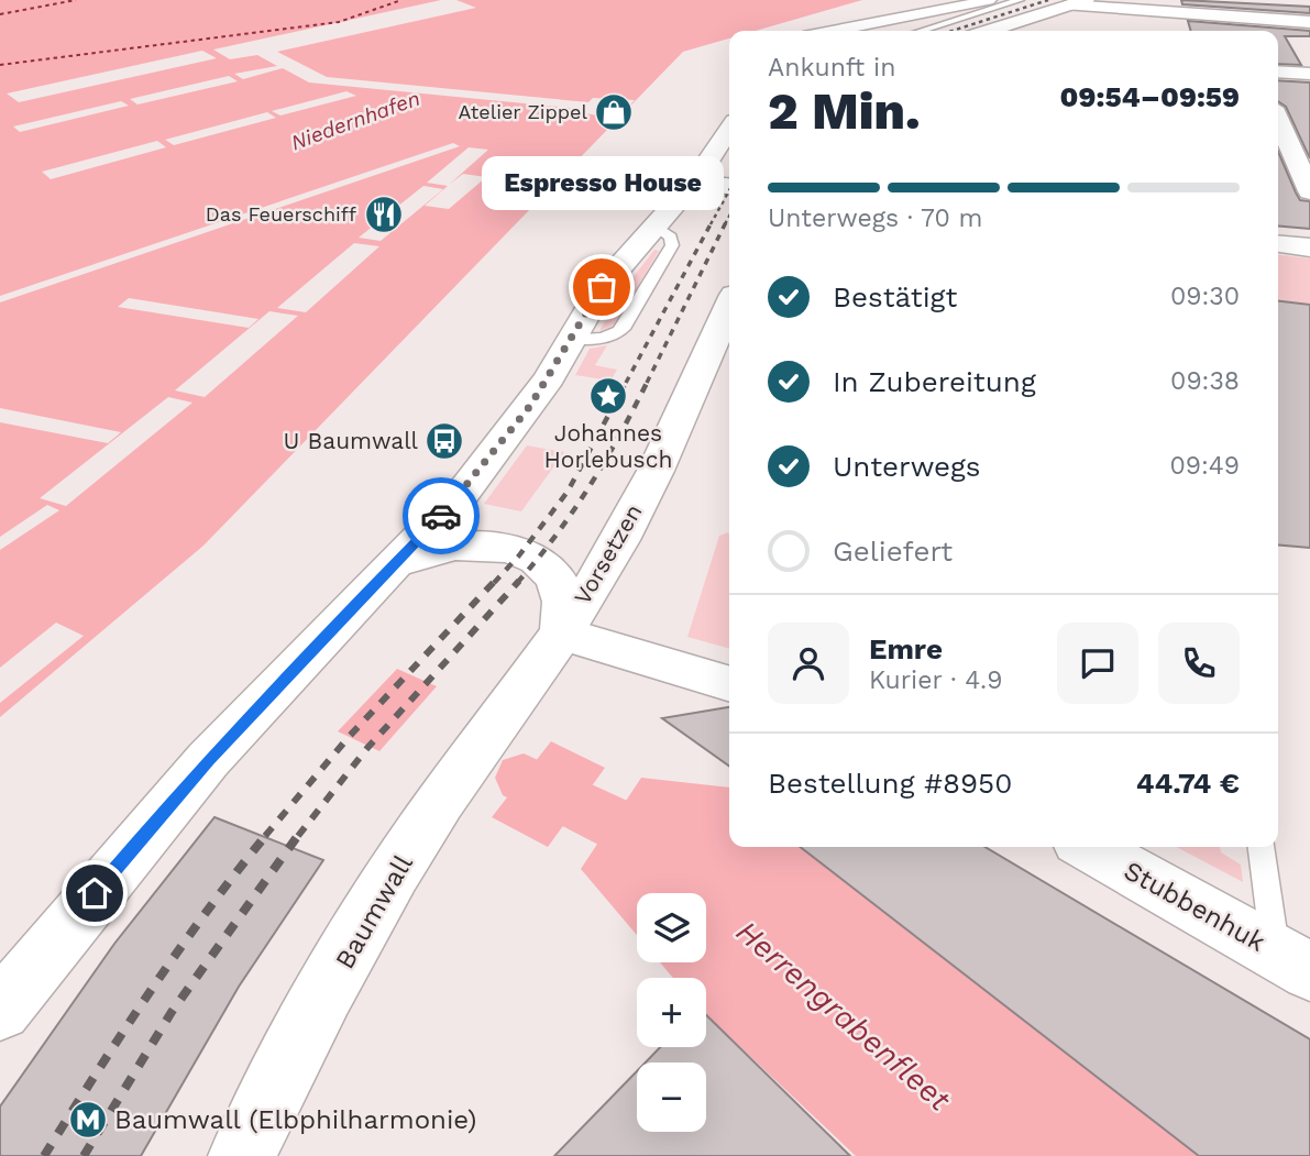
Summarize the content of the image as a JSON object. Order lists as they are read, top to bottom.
{
  "streets": {
    "main road": ["Vorsetzen", "Stubbenhuk", "Baumwall"]
  },
  "crossings": [
    ["Vorsetzen", "Baumwall"]
  ],
  "water": ["Niedernhafen", "Herrengrabenfleet"],
  "places": {
    "shop": ["Atelier Zippel"],
    "restaurant": ["Das Feuerschiff"],
    "other": ["Espresso House"],
    "place": ["Johannes Horlebusch"],
    "bus stop": ["U Baumwall"],
    "metro station": ["Baumwall (Elbphilharmonie)"]
  },
  "page": {
    "heading": ["2 Min.", "Ankunft in", "09:54–09:59"],
    "panel": [
      "Emre",
      "Kurier · 4.9",
      "Bestellung #8950",
      "44.74 €"
    ],
    "bubble": "Espresso House",
    "bar": "Unterwegs · 70 m",
    "list": [
      ["Bestätigt", "09:30"],
      ["In Zubereitung", "09:38"],
      ["Unterwegs", "09:49"],
      "Geliefert"
    ],
    "map_buttons": ["+", "−"]
  }
}
